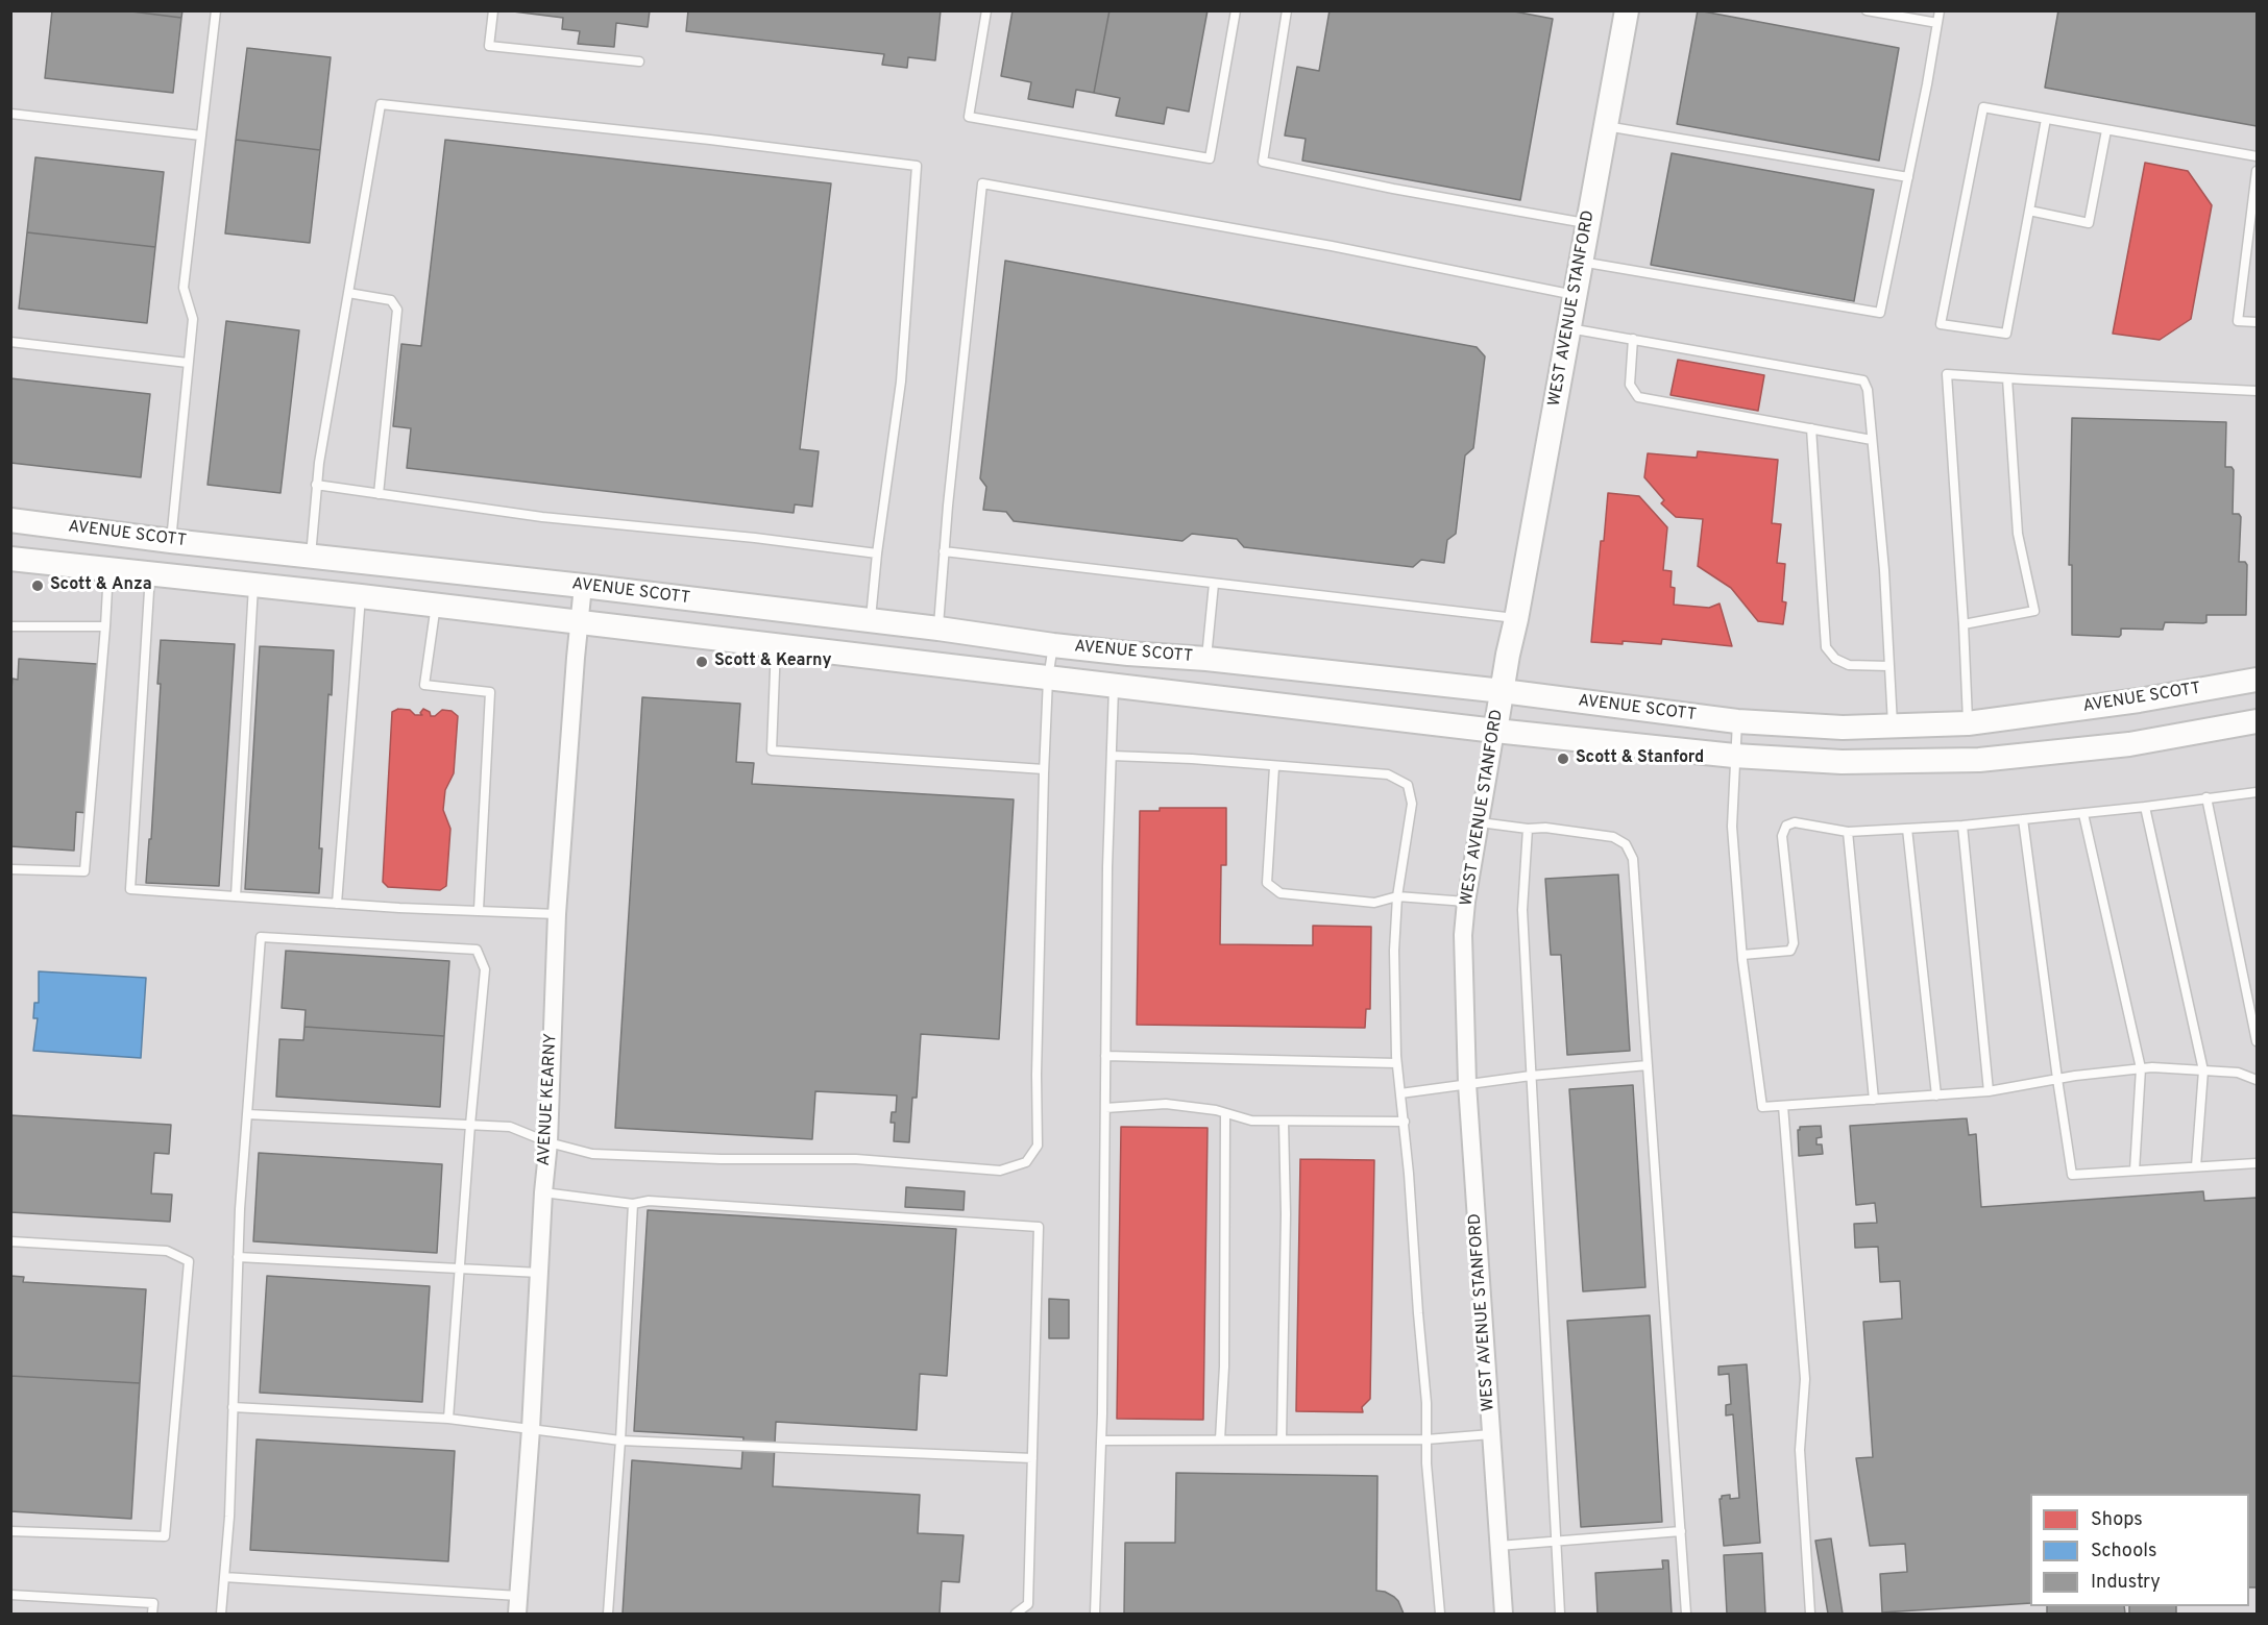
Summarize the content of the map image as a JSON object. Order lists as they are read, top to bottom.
{
  "streets": {
    "main road": ["WEST AVENUE STANFORD", "AVENUE SCOTT"],
    "street": ["AVENUE KEARNY"]
  },
  "crossings": [
    ["WEST AVENUE STANFORD", "AVENUE SCOTT"],
    ["AVENUE SCOTT", "AVENUE KEARNY"]
  ],
  "places": ["Scott & Anza", "Scott & Kearny", "Scott & Stanford"],
  "legend": ["Shops", "Schools", "Industry"]
}
